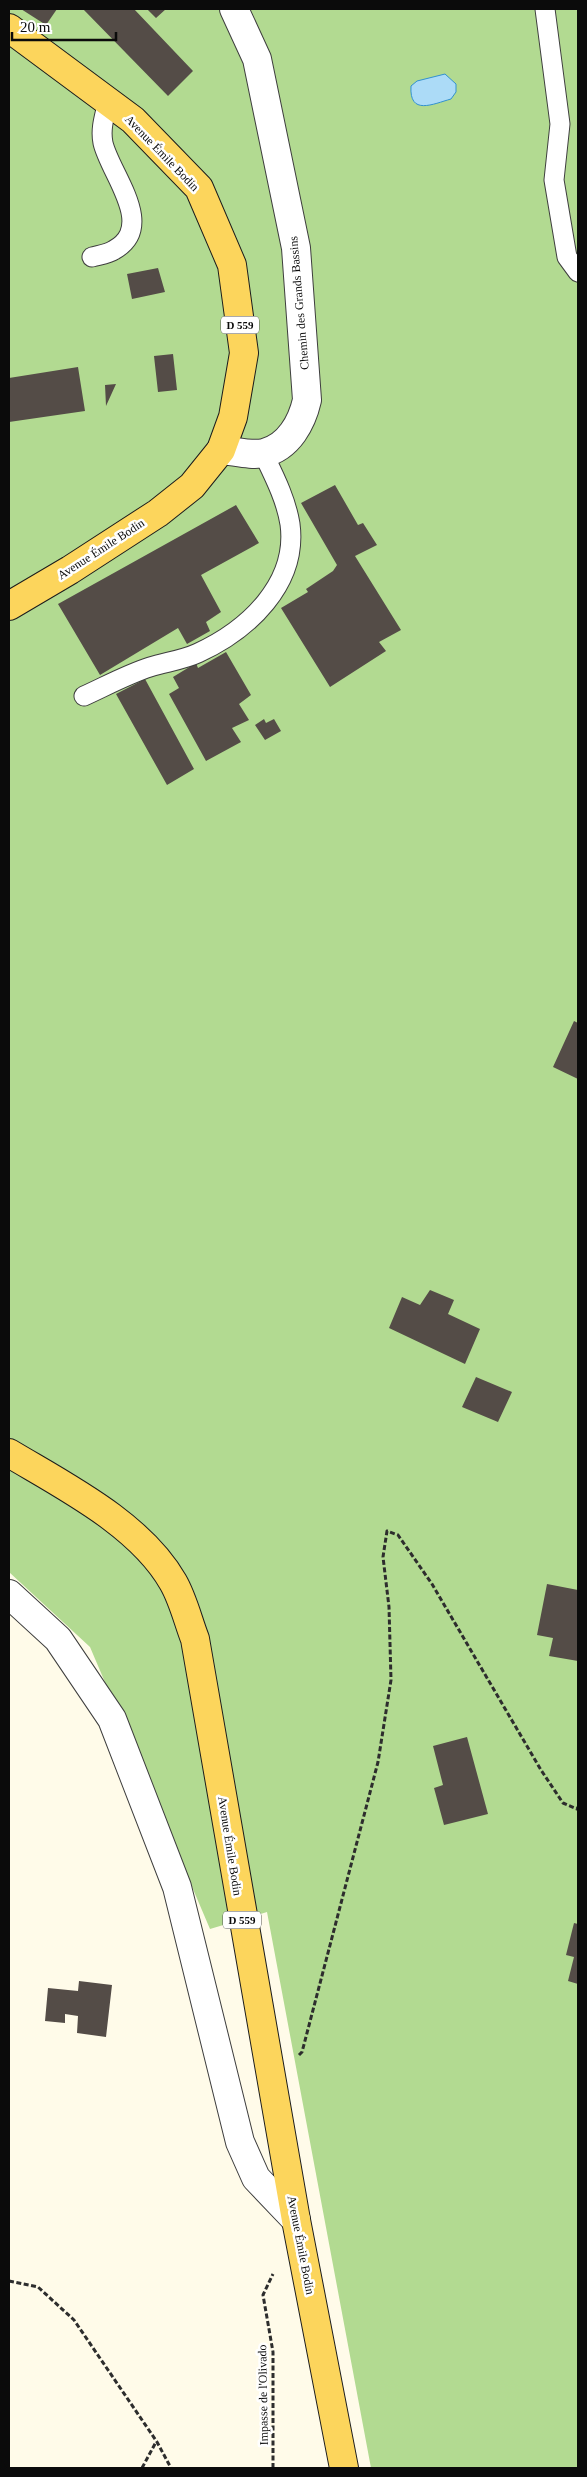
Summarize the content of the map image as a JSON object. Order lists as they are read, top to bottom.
{
  "streets": {
    "main road": ["Avenue Émile Bodin", "D 559"],
    "street": ["Chemin des Grands Bassins"],
    "path": ["Impasse de l'Olivado"]
  },
  "crossings": [
    ["Avenue Émile Bodin", "Impasse de l'Olivado"]
  ],
  "scale_bar": "20 m"
}
